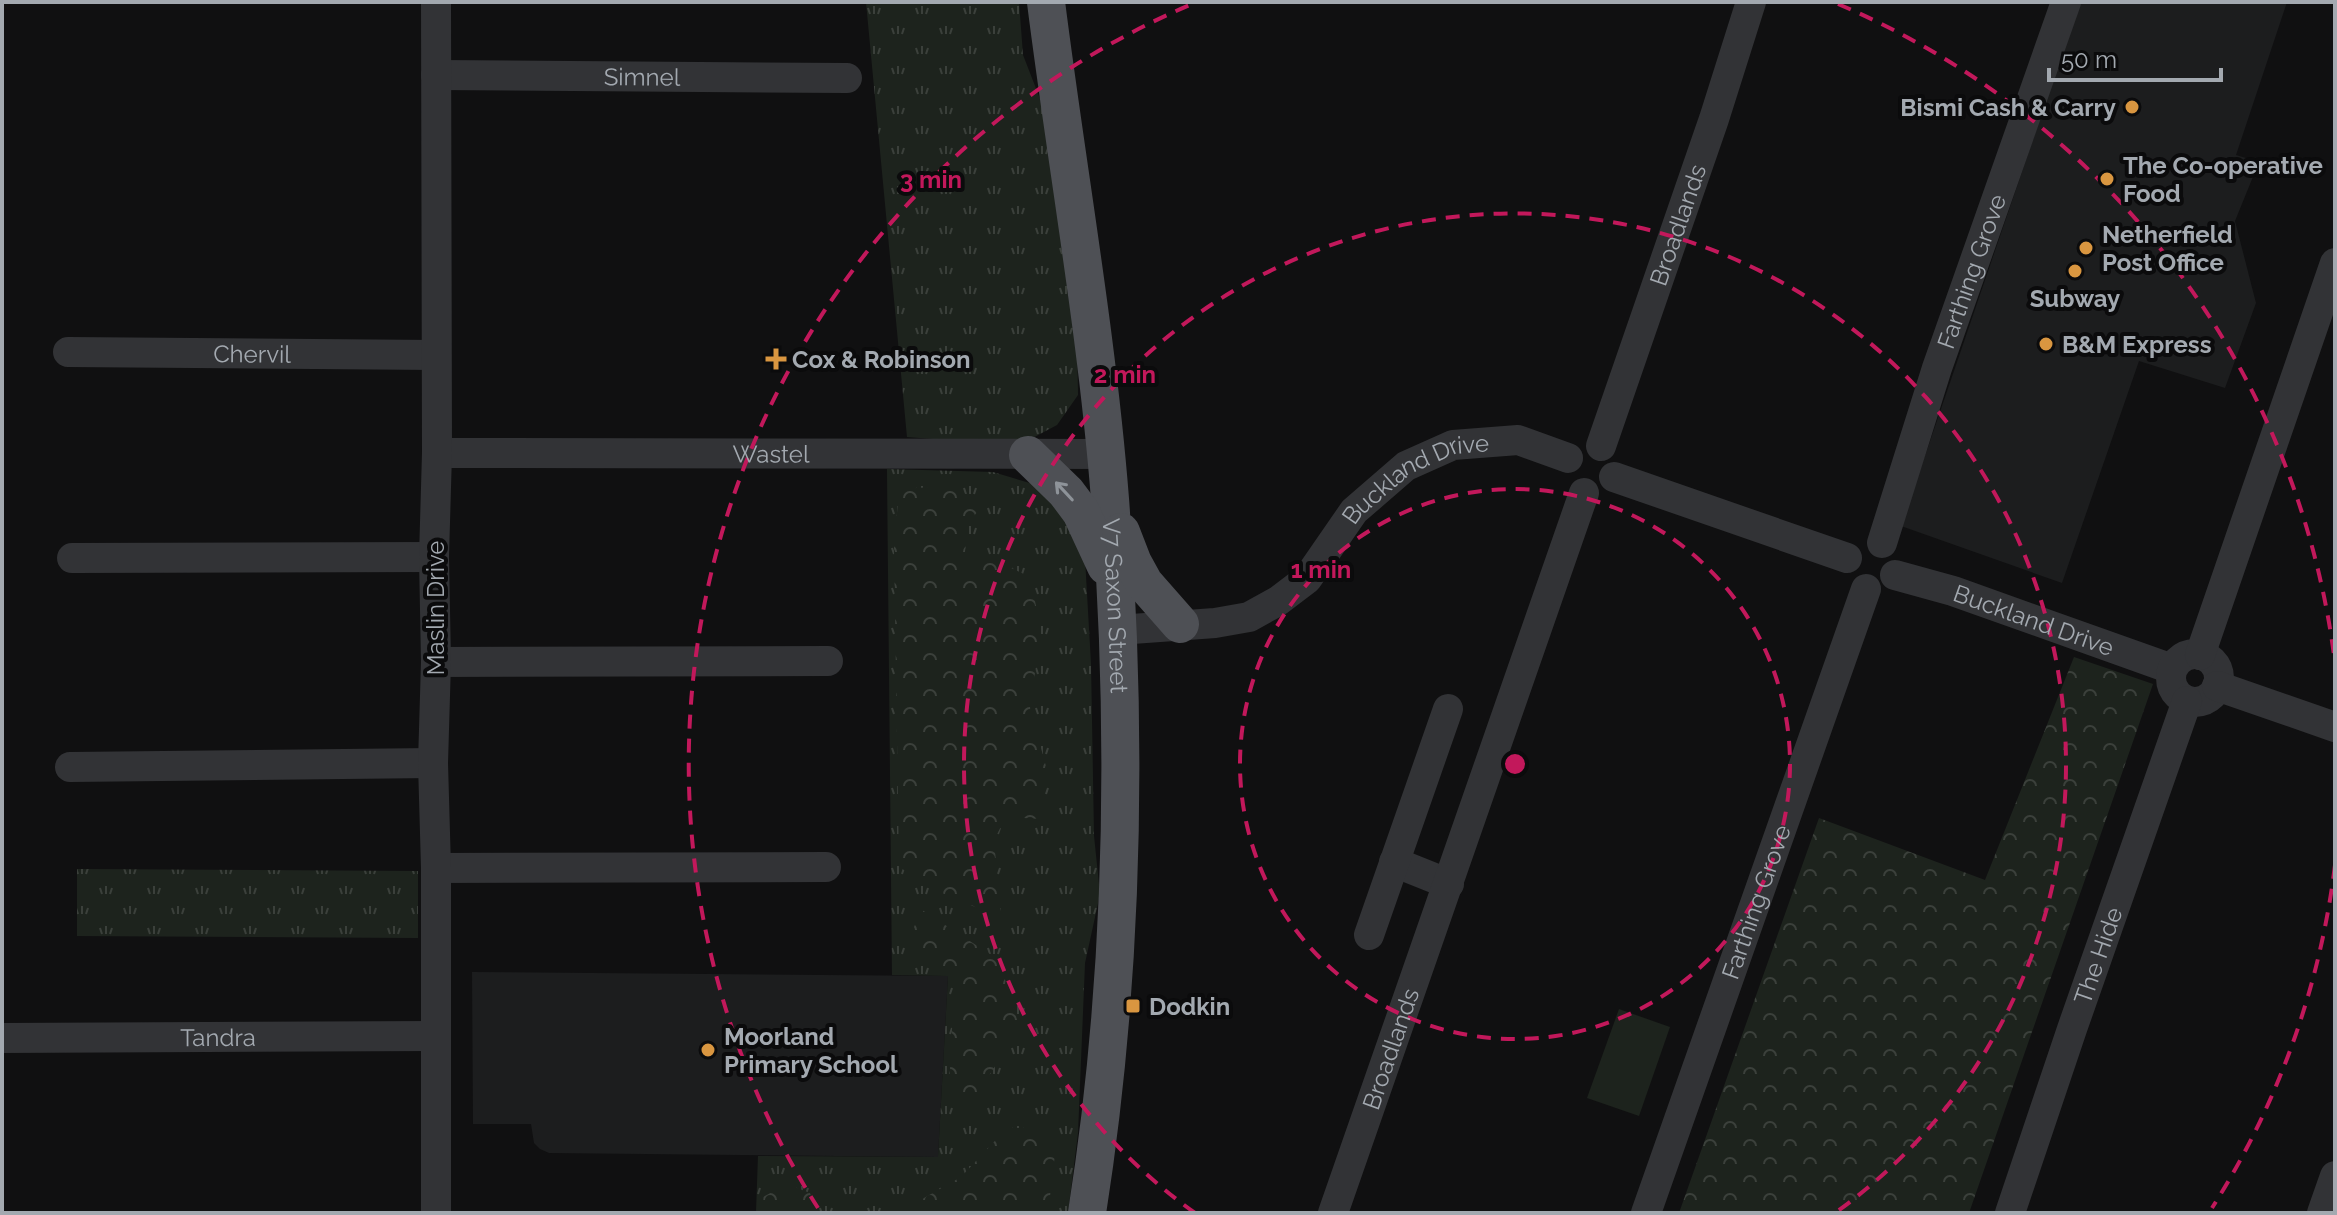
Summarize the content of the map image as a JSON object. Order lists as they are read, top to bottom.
{
  "streets": {
    "main road": ["V7 Saxon Street"],
    "street": [
      "Simnel",
      "Broadlands",
      "Farthing Grove",
      "Chervil",
      "Wastel",
      "Buckland Drive",
      "Maslin Drive",
      "The Hide",
      "Tandra"
    ]
  },
  "crossings": [
    ["Simnel", "Maslin Drive"],
    ["Broadlands", "Buckland Drive"],
    ["Farthing Grove", "Buckland Drive"],
    ["Chervil", "Maslin Drive"],
    ["Wastel", "V7 Saxon Street"],
    ["Wastel", "Maslin Drive"],
    ["Buckland Drive", "V7 Saxon Street"],
    ["Buckland Drive", "The Hide"],
    ["Maslin Drive", "Tandra"]
  ],
  "places": {
    "other": [
      "Bismi Cash & Carry",
      "The Co-operative Food",
      "Netherfield Post Office",
      "Subway",
      "B&M Express",
      "Moorland Primary School"
    ],
    "health": ["Cox & Robinson"],
    "transit": ["Dodkin"]
  },
  "scale_bar": "50 m",
  "rings": ["3 min", "2 min", "1 min"]
}
